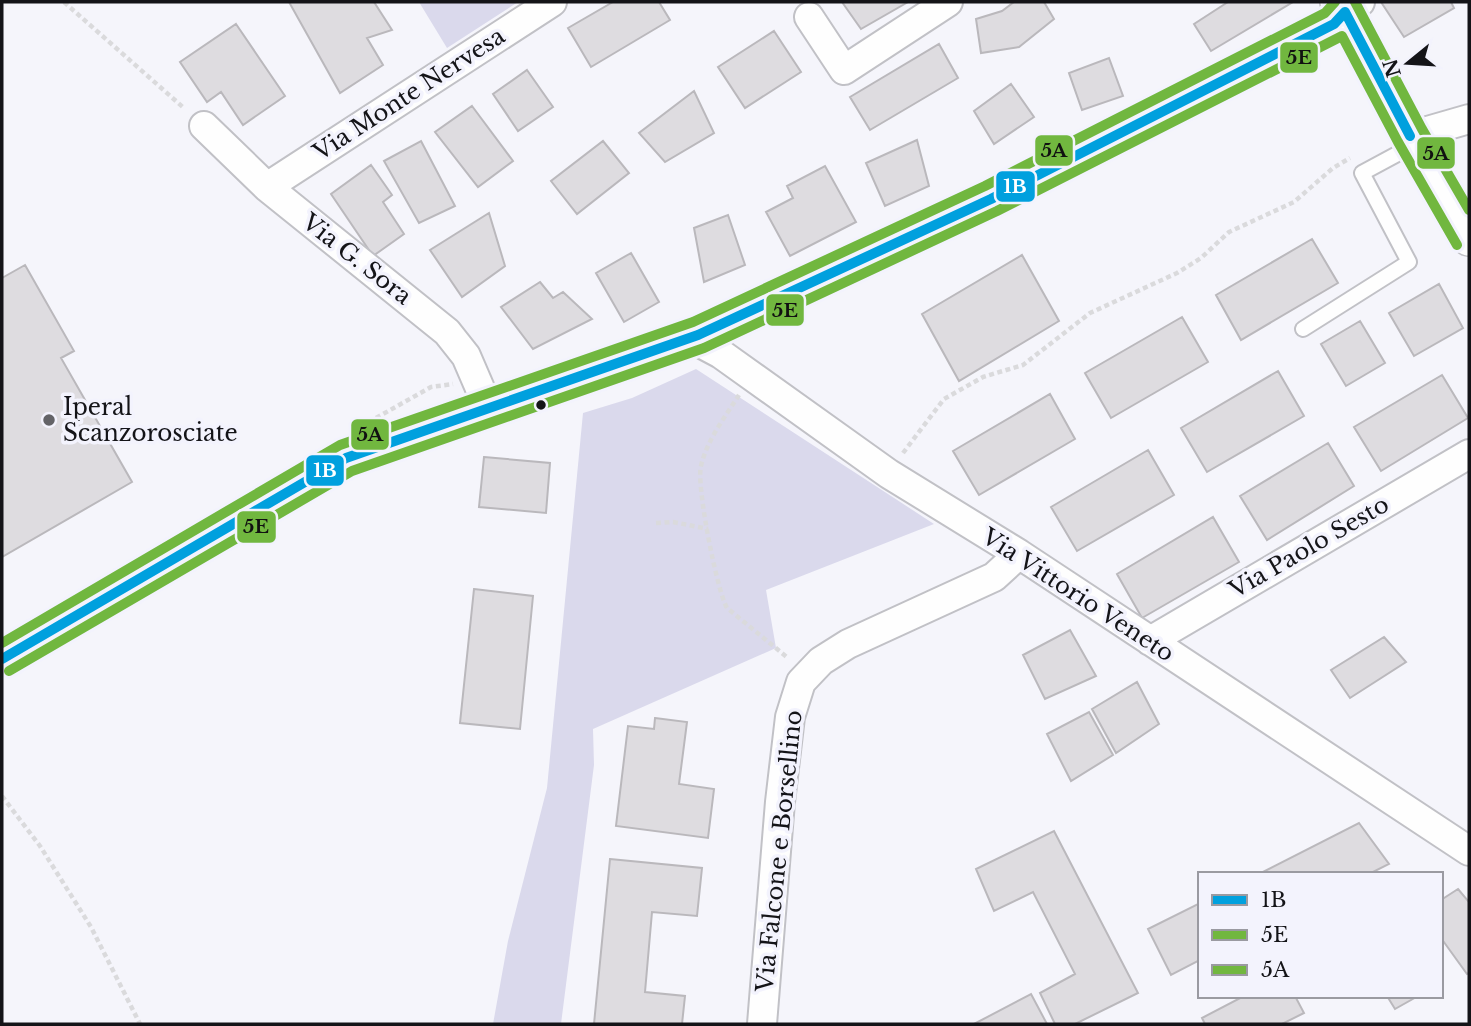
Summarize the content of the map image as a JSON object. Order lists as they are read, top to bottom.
{
  "streets": {
    "street": [
      "Via Monte Nervesa",
      "Via G. Sora",
      "Via Paolo Sesto",
      "Via Vittorio Veneto",
      "Via Falcone e Borsellino"
    ]
  },
  "crossings": [
    ["Via Monte Nervesa", "Via G. Sora"],
    ["Via Paolo Sesto", "Via Vittorio Veneto"],
    ["Via Vittorio Veneto", "Via Falcone e Borsellino"]
  ],
  "places": ["Iperal Scanzorosciate"],
  "lines": ["transit line 5A", "transit line 1B", "transit line 5E"],
  "legend": ["1B", "5E", "5A"],
  "north": "left"
}
